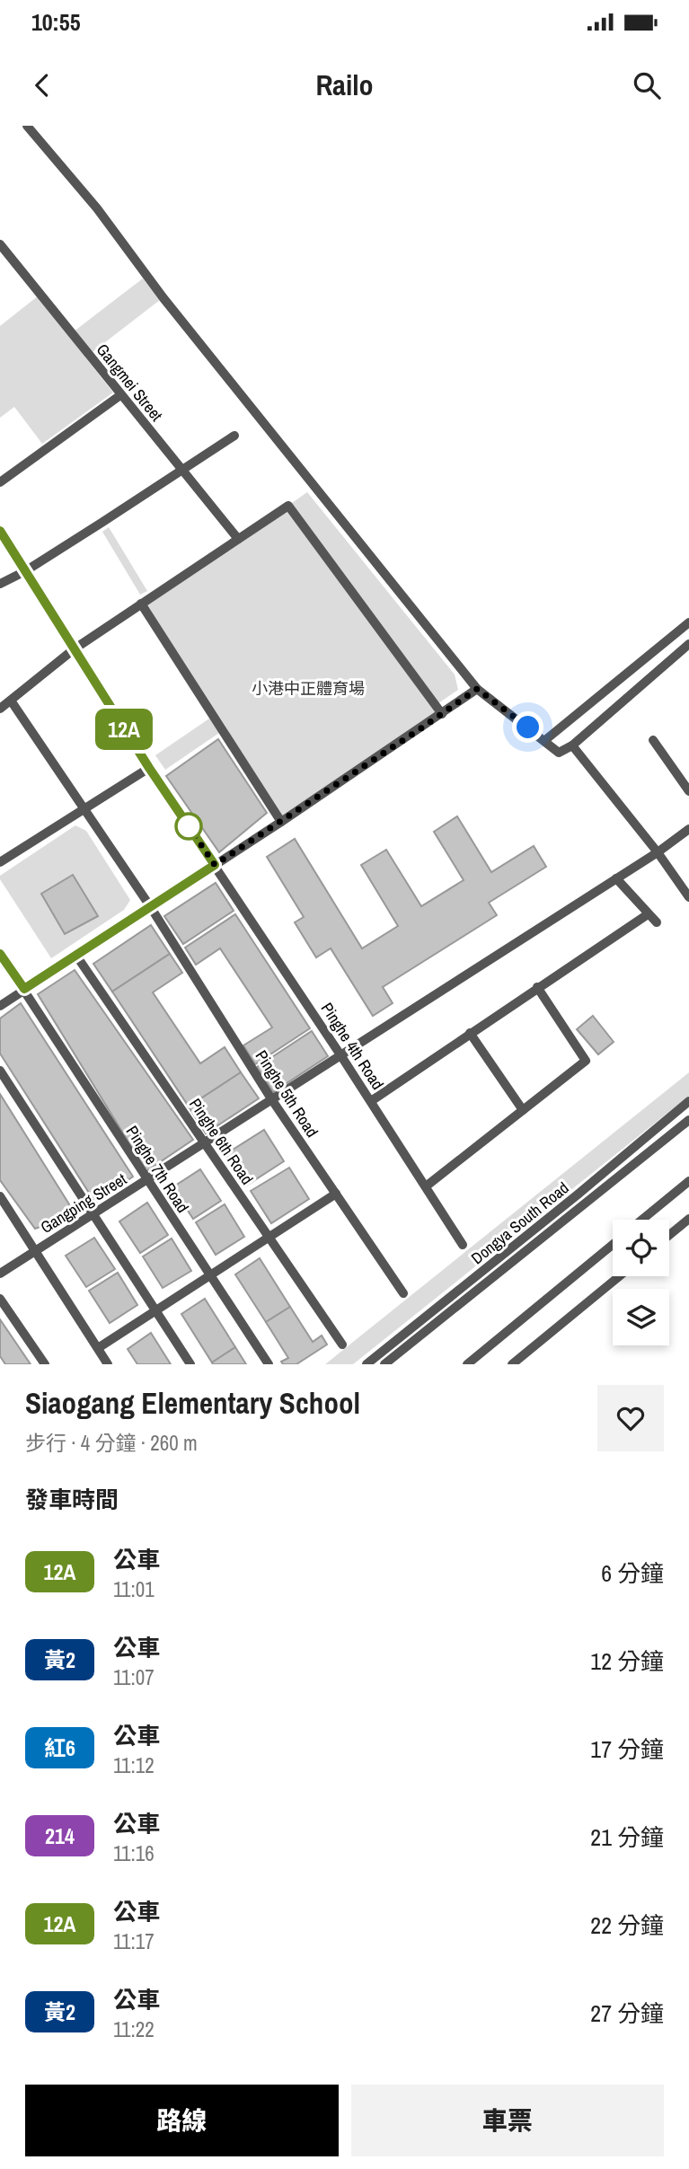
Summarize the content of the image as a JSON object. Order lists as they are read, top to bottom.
{
  "streets": {
    "street": [
      "Gangmei Street",
      "Pinghe 4th Road",
      "Pinghe 5th Road",
      "Pinghe 6th Road",
      "Pinghe 7th Road",
      "Gangping Street",
      "Dongya South Road"
    ]
  },
  "crossings": [
    ["Pinghe 4th Road", "Gangping Street"],
    ["Pinghe 5th Road", "Gangping Street"],
    ["Pinghe 6th Road", "Gangping Street"],
    ["Pinghe 7th Road", "Gangping Street"]
  ],
  "parks": ["小港中正體育場"],
  "lines": ["bus line 12A"],
  "page": {
    "status": "10:55",
    "header": "Railo",
    "on_map": "12A",
    "heading": [
      ["Siaogang Elementary School", "步行 · 4 分鐘 · 260 m"],
      "發車時間"
    ],
    "list": [
      {
        "mark": "12A",
        "name": "公車",
        "note": "11:01",
        "value": "6 分鐘"
      },
      {
        "mark": "黃2",
        "name": "公車",
        "note": "11:07",
        "value": "12 分鐘"
      },
      {
        "mark": "紅6",
        "name": "公車",
        "note": "11:12",
        "value": "17 分鐘"
      },
      {
        "mark": "214",
        "name": "公車",
        "note": "11:16",
        "value": "21 分鐘"
      },
      {
        "mark": "12A",
        "name": "公車",
        "note": "11:17",
        "value": "22 分鐘"
      },
      {
        "mark": "黃2",
        "name": "公車",
        "note": "11:22",
        "value": "27 分鐘"
      }
    ],
    "buttons": ["路線", "車票"]
  }
}
